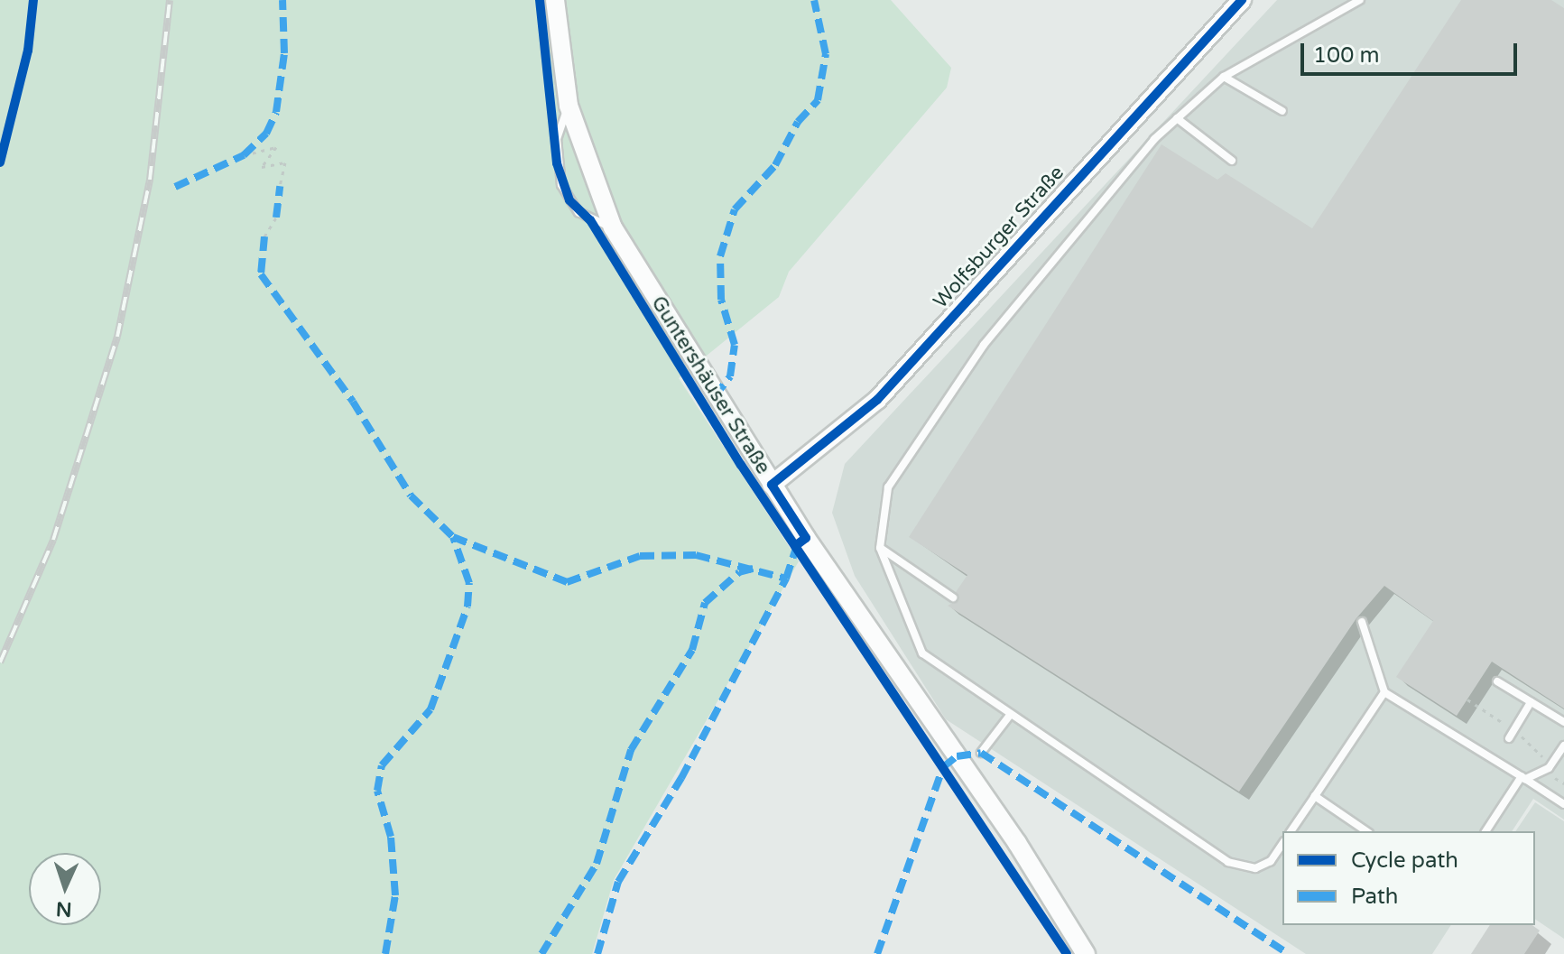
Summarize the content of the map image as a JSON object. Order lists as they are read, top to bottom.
{
  "streets": {
    "street": ["Wolfsburger Straße", "Guntershäuser Straße"]
  },
  "crossings": [
    ["Wolfsburger Straße", "Guntershäuser Straße"]
  ],
  "legend": ["Cycle path", "Path"],
  "scale_bar": "100 m",
  "north": "bottom"
}
